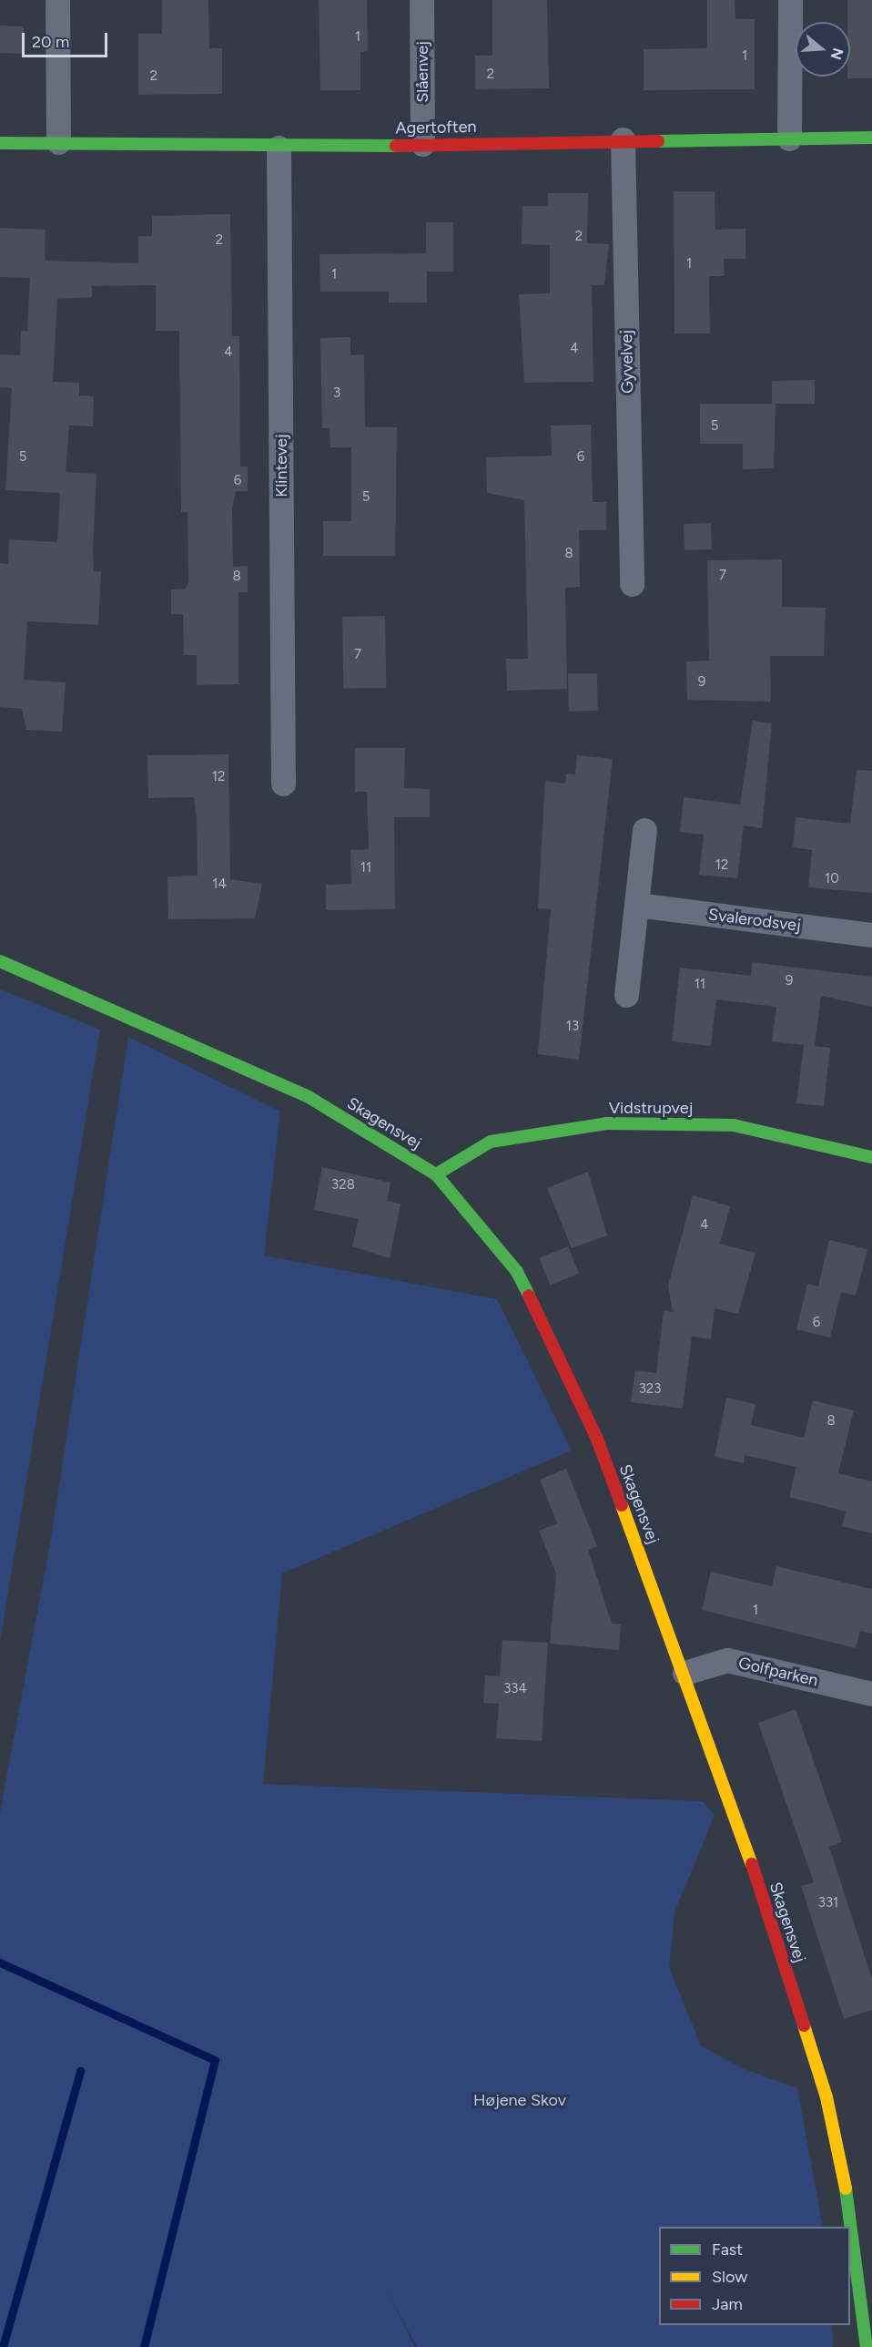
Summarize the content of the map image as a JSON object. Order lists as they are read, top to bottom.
{
  "streets": {
    "street": [
      "Slåenvej",
      "Agertoften",
      "Gyvelvej",
      "Klintevej",
      "Svalerodsvej",
      "Vidstrupvej",
      "Skagensvej",
      "Golfparken"
    ]
  },
  "crossings": [
    ["Slåenvej", "Agertoften"],
    ["Agertoften", "Gyvelvej"],
    ["Agertoften", "Klintevej"],
    ["Vidstrupvej", "Skagensvej"],
    ["Skagensvej", "Golfparken"]
  ],
  "parks": ["Højene Skov"],
  "house_numbers": [
    "1",
    "1",
    "2",
    "2",
    "2",
    "2",
    "1",
    "1",
    "4",
    "4",
    "3",
    "5",
    "5",
    "6",
    "6",
    "5",
    "8",
    "7",
    "8",
    "7",
    "9",
    "12",
    "12",
    "11",
    "10",
    "14",
    "9",
    "11",
    "13",
    "328",
    "4",
    "6",
    "323",
    "8",
    "1",
    "334",
    "331"
  ],
  "legend": ["Fast", "Slow", "Jam"],
  "scale_bar": "20 m",
  "north": "right"
}
